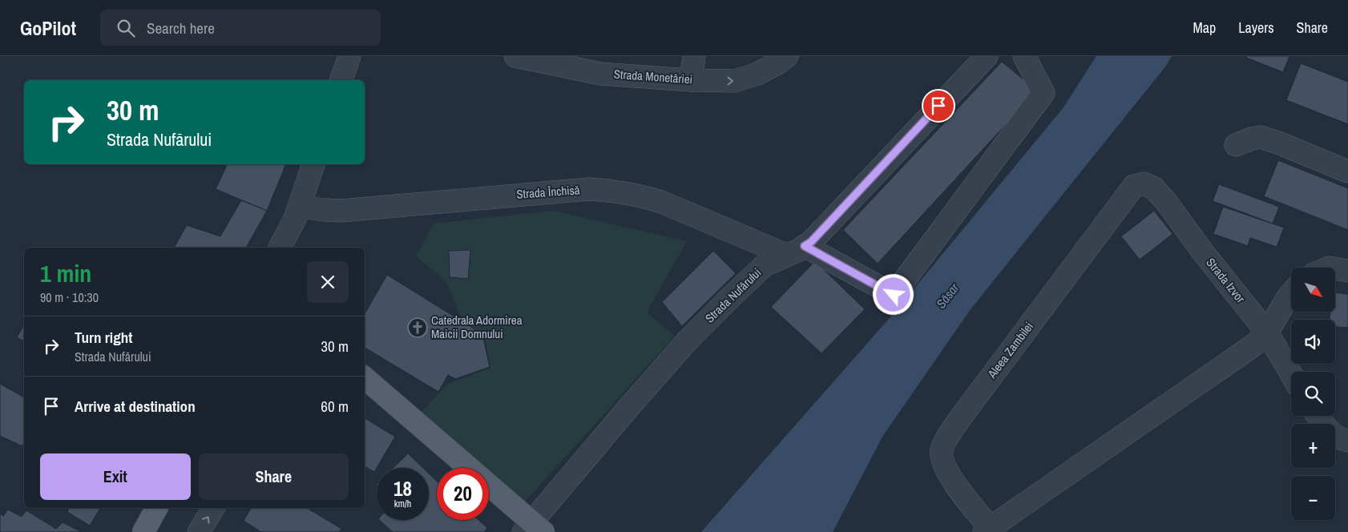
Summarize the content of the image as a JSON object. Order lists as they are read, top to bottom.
{
  "streets": {
    "street": [
      "Strada Monetăriei",
      "Strada Închisă",
      "Strada Izvor",
      "Strada Nufărului",
      "Aleea Zambilei"
    ]
  },
  "crossings": [
    ["Strada Închisă", "Strada Nufărului"],
    ["Strada Izvor", "Aleea Zambilei"]
  ],
  "one_way": ["Strada Monetăriei"],
  "water": ["Săsar"],
  "places": {
    "church": ["Catedrala Adormirea Maicii Domnului"]
  },
  "north": "bottom right",
  "page": {
    "header": "GoPilot",
    "search": "Search here",
    "nav": ["Map", "Layers", "Share"],
    "turn": ["30 m", "Strada Nufărului"],
    "heading": ["1 min", "90 m · 10:30"],
    "map_buttons": ["+", "−"],
    "list": [
      {
        "name": "Turn right",
        "note": "Strada Nufărului",
        "value": "30 m"
      },
      {
        "name": "Arrive at destination",
        "value": "60 m"
      }
    ],
    "buttons": ["Exit", "Share"],
    "speed": "18 km/h",
    "limit": "20"
  }
}
